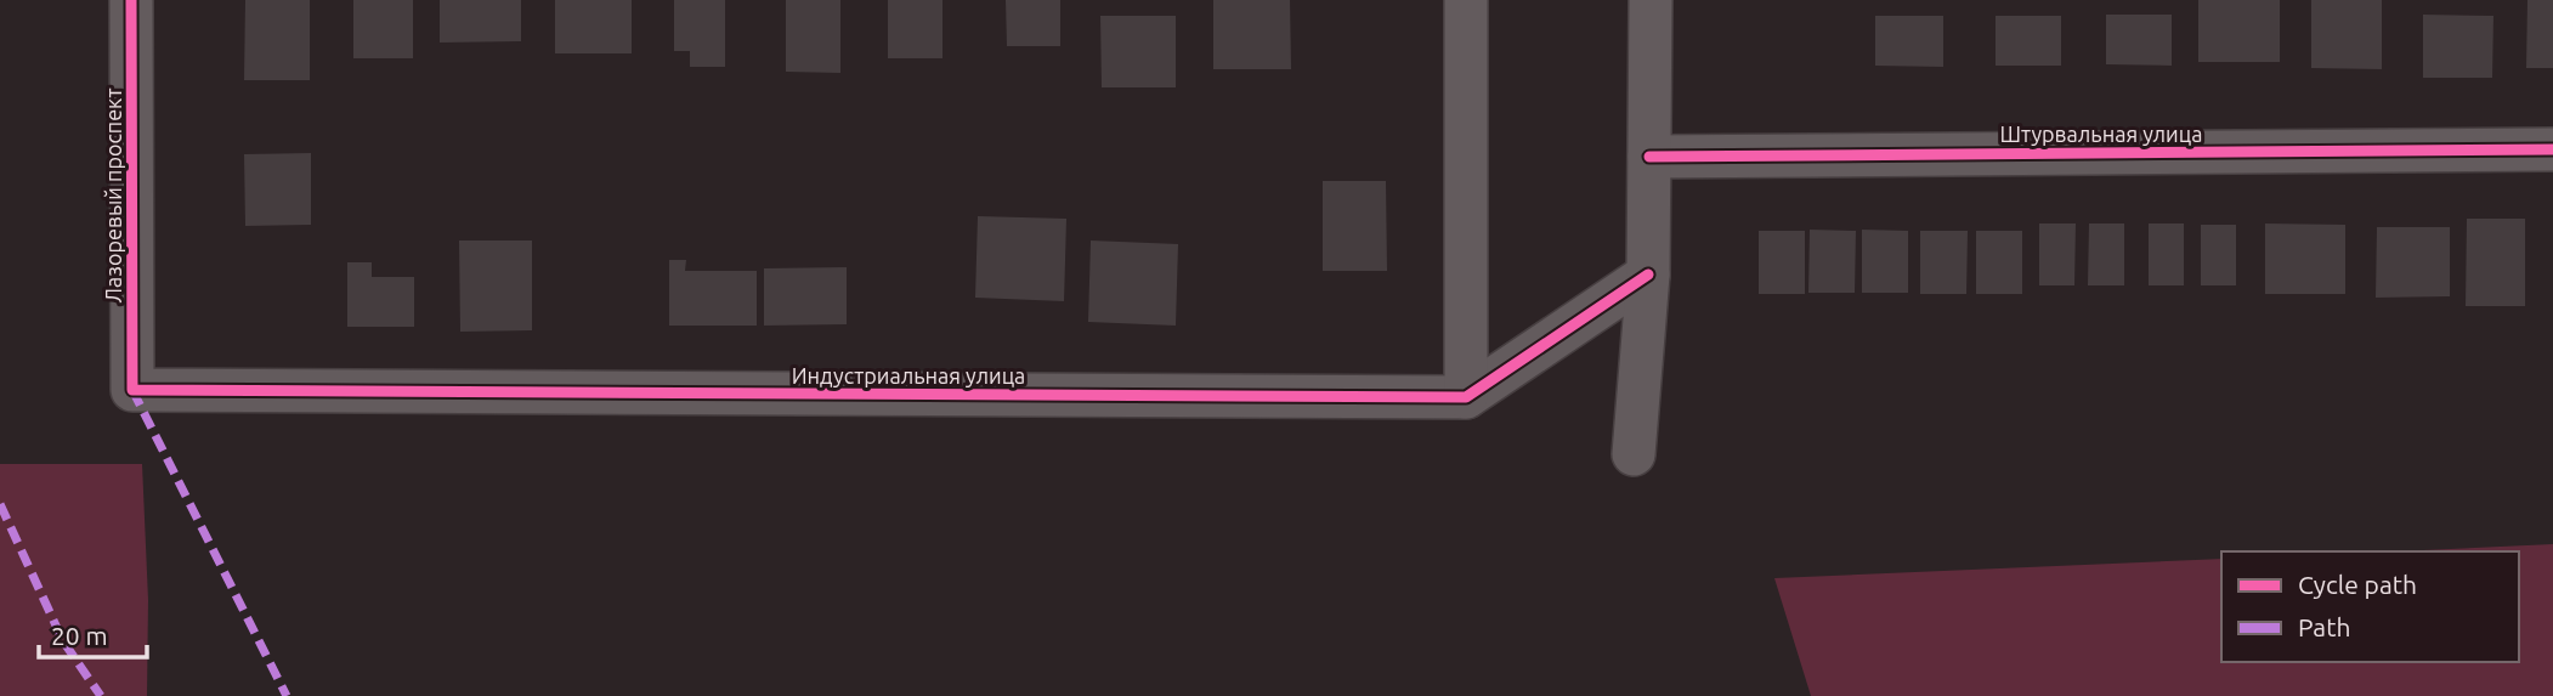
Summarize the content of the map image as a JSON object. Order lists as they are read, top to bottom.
{
  "streets": {
    "street": ["Штурвальная улица", "Лазоревый проспект", "Индустриальная улица"]
  },
  "crossings": [
    ["Лазоревый проспект", "Индустриальная улица"]
  ],
  "legend": ["Cycle path", "Path"],
  "scale_bar": "20 m"
}
